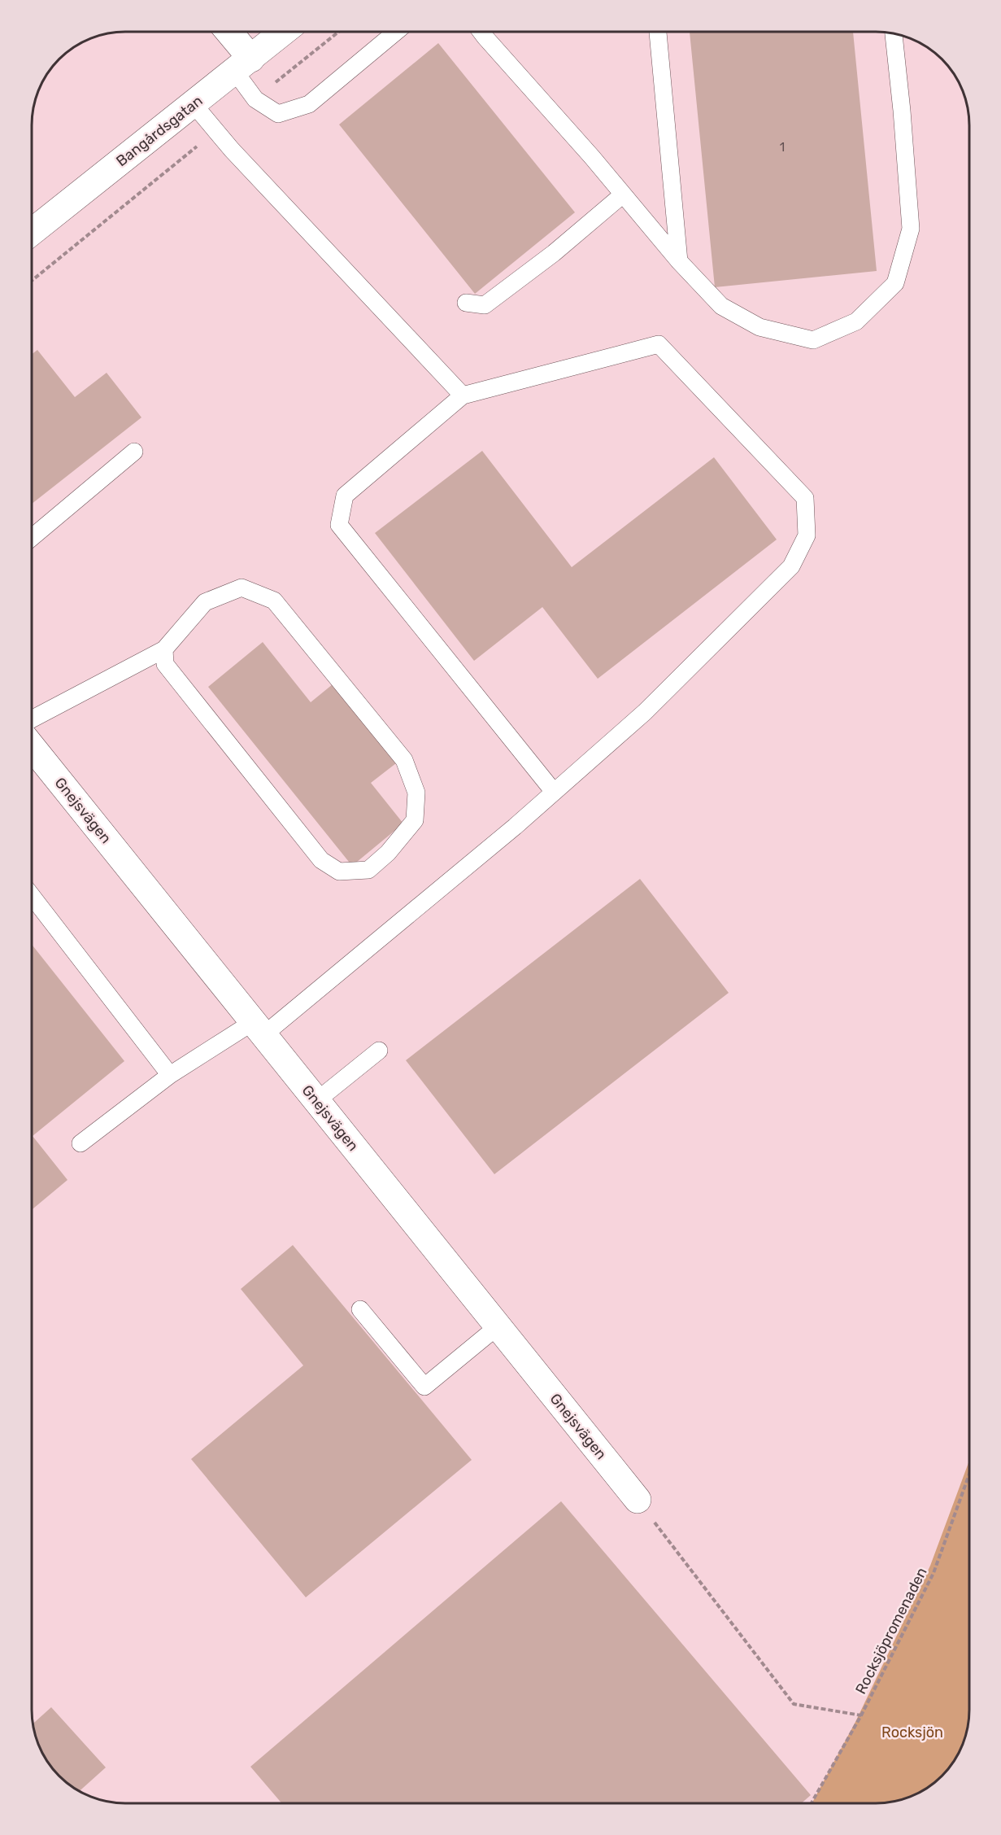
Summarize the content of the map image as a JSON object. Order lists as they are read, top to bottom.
{
  "streets": {
    "street": ["Bangårdsgatan", "Gnejsvägen"],
    "path": ["Rocksjöpromenaden"]
  },
  "parks": ["Rocksjön"],
  "house_numbers": ["1"]
}
